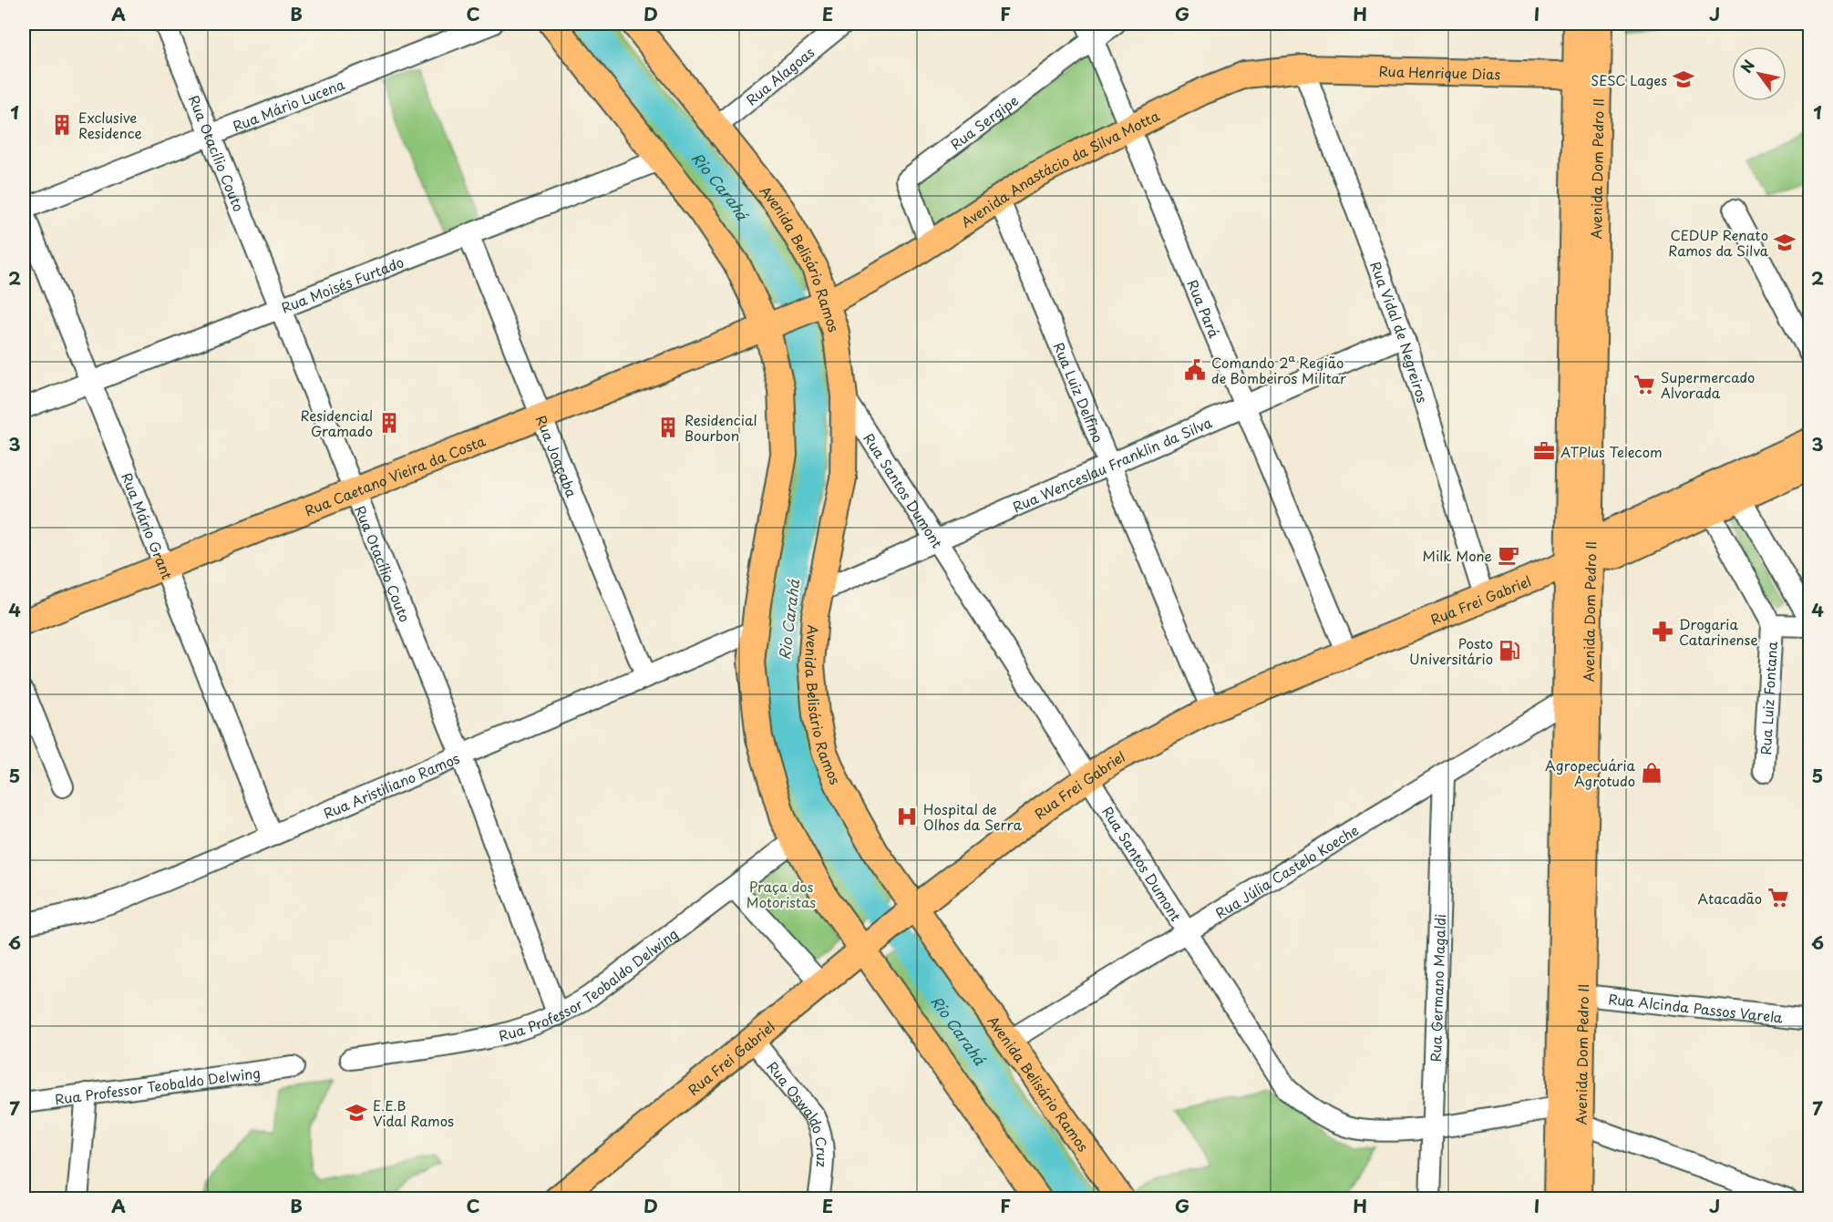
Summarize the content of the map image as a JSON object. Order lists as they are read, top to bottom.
{
  "streets": {
    "main road": [
      "Rua Henrique Dias",
      "Avenida Anastácio da Silva Motta",
      "Avenida Dom Pedro II",
      "Avenida Belisário Ramos",
      "Rua Caetano Vieira da Costa",
      "Rua Frei Gabriel"
    ],
    "street": [
      "Rua Alagoas",
      "Rua Mário Lucena",
      "Rua Sergipe",
      "Rua Otacílio Couto",
      "Rua Moisés Furtado",
      "Rua Pará",
      "Rua Vidal de Negreiros",
      "Rua Luiz Delfino",
      "Rua Joaçaba",
      "Rua Wenceslau Franklin da Silva",
      "Rua Santos Dumont",
      "Rua Mário Grant",
      "Rua Luiz Fontana",
      "Rua Aristiliano Ramos",
      "Rua Júlia Castelo Koeche",
      "Rua Professor Teobaldo Delwing",
      "Rua Germano Magaldi",
      "Rua Alcinda Passos Varela",
      "Rua Oswaldo Cruz"
    ]
  },
  "crossings": [
    ["Rua Henrique Dias", "Avenida Anastácio da Silva Motta"],
    ["Rua Henrique Dias", "Avenida Dom Pedro II"],
    ["Rua Henrique Dias", "Rua Vidal de Negreiros"],
    ["Rua Alagoas", "Avenida Belisário Ramos"],
    ["Rua Mário Lucena", "Rua Otacílio Couto"],
    ["Rua Sergipe", "Avenida Anastácio da Silva Motta"],
    ["Rua Sergipe", "Rua Pará"],
    ["Rua Otacílio Couto", "Rua Moisés Furtado"],
    ["Rua Otacílio Couto", "Rua Caetano Vieira da Costa"],
    ["Rua Otacílio Couto", "Rua Aristiliano Ramos"],
    ["Rua Otacílio Couto", "Rua Professor Teobaldo Delwing"],
    ["Avenida Anastácio da Silva Motta", "Avenida Belisário Ramos"],
    ["Avenida Anastácio da Silva Motta", "Rua Pará"],
    ["Avenida Anastácio da Silva Motta", "Rua Vidal de Negreiros"],
    ["Avenida Anastácio da Silva Motta", "Rua Luiz Delfino"],
    ["Avenida Anastácio da Silva Motta", "Rua Caetano Vieira da Costa"],
    ["Avenida Dom Pedro II", "Rua Santos Dumont"],
    ["Avenida Dom Pedro II", "Rua Frei Gabriel"],
    ["Avenida Dom Pedro II", "Rua Júlia Castelo Koeche"],
    ["Avenida Dom Pedro II", "Rua Alcinda Passos Varela"],
    ["Avenida Belisário Ramos", "Rua Wenceslau Franklin da Silva"],
    ["Avenida Belisário Ramos", "Rua Santos Dumont"],
    ["Avenida Belisário Ramos", "Rua Frei Gabriel"],
    ["Avenida Belisário Ramos", "Rua Júlia Castelo Koeche"],
    ["Rua Moisés Furtado", "Rua Joaçaba"],
    ["Rua Moisés Furtado", "Rua Mário Grant"],
    ["Rua Pará", "Rua Wenceslau Franklin da Silva"],
    ["Rua Pará", "Rua Frei Gabriel"],
    ["Rua Vidal de Negreiros", "Rua Wenceslau Franklin da Silva"],
    ["Rua Vidal de Negreiros", "Rua Frei Gabriel"],
    ["Rua Luiz Delfino", "Rua Wenceslau Franklin da Silva"],
    ["Rua Luiz Delfino", "Rua Frei Gabriel"],
    ["Rua Joaçaba", "Rua Caetano Vieira da Costa"],
    ["Rua Joaçaba", "Rua Aristiliano Ramos"],
    ["Rua Wenceslau Franklin da Silva", "Rua Santos Dumont"],
    ["Rua Caetano Vieira da Costa", "Rua Mário Grant"],
    ["Rua Santos Dumont", "Rua Frei Gabriel"],
    ["Rua Santos Dumont", "Rua Júlia Castelo Koeche"],
    ["Rua Santos Dumont", "Rua Germano Magaldi"],
    ["Rua Mário Grant", "Rua Aristiliano Ramos"],
    ["Rua Frei Gabriel", "Rua Oswaldo Cruz"],
    ["Rua Júlia Castelo Koeche", "Rua Germano Magaldi"]
  ],
  "water": ["Rio Carahá"],
  "parks": ["Praça dos Motoristas"],
  "places": {
    "school or university": ["SESC Lages", "CEDUP Renato Ramos da Silva", "E.E.B Vidal Ramos"],
    "building": ["Exclusive Residence", "Residencial Gramado", "Residencial Bourbon"],
    "public building": ["Comando 2ª Região de Bombeiros Militar"],
    "supermarket": ["Supermercado Alvorada", "Atacadão"],
    "office": ["ATPlus Telecom"],
    "cafe": ["Milk Mone"],
    "pharmacy": ["Drogaria Catarinense"],
    "fuel station": ["Posto Universitário"],
    "shop": ["Agropecuária Agrotudo"],
    "hospital": ["Hospital de Olhos da Serra"]
  },
  "north": "top left",
  "grid": {
    "columns": [
      "A",
      "B",
      "C",
      "D",
      "E",
      "F",
      "G",
      "H",
      "I",
      "J"
    ],
    "rows": [
      "1",
      "2",
      "3",
      "4",
      "5",
      "6",
      "7"
    ]
  }
}
